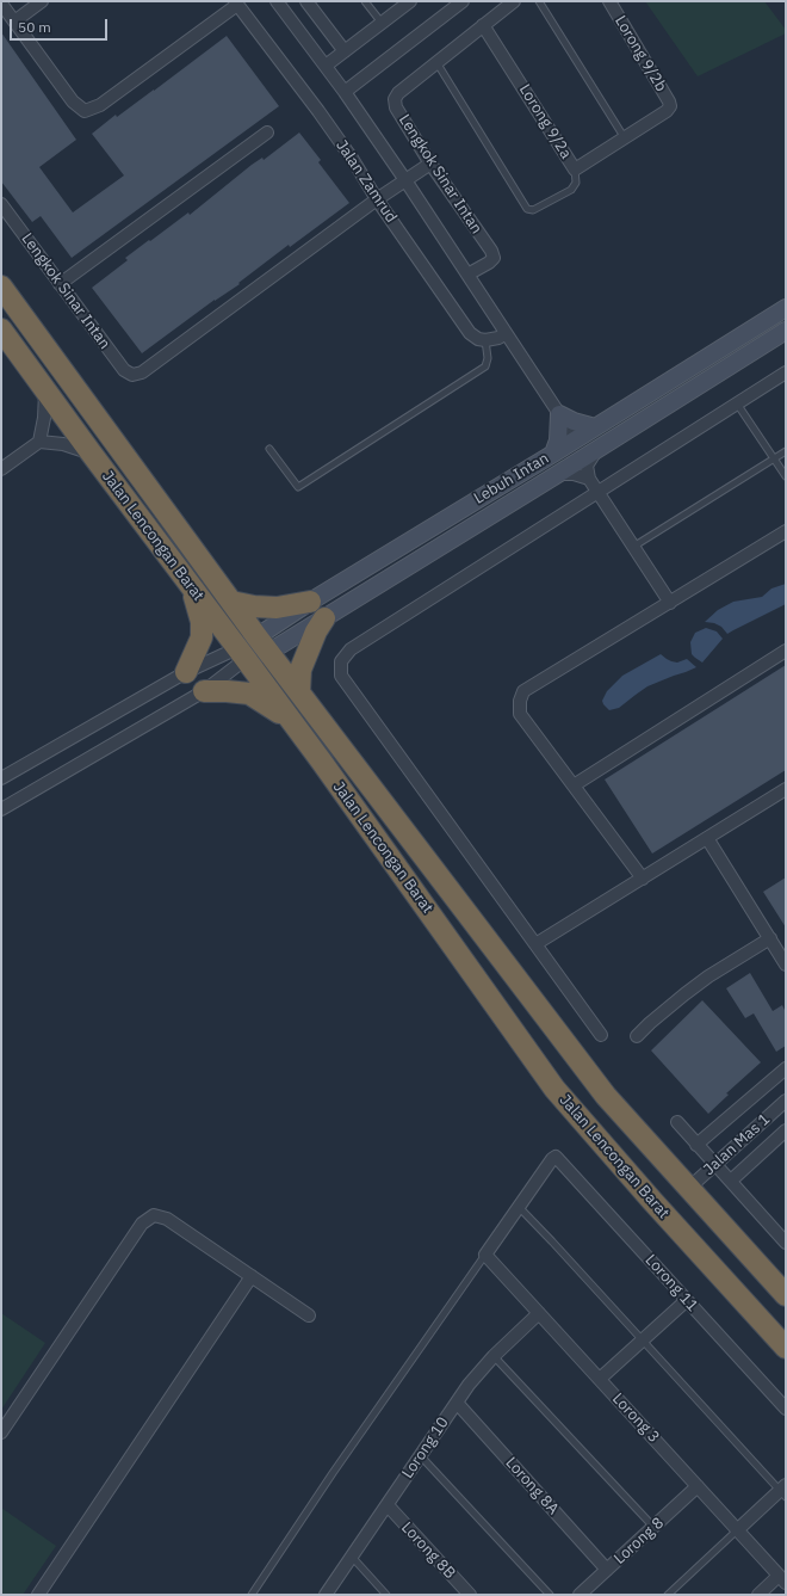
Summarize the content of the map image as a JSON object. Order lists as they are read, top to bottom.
{
  "streets": {
    "highway": ["Jalan Lencongan Barat"],
    "main road": ["Lebuh Intan"],
    "street": [
      "Lorong 9/2b",
      "Lorong 9/2a",
      "Lengkok Sinar Intan",
      "Jalan Zamrud",
      "Jalan Mas 1",
      "Lorong 11",
      "Lorong 3",
      "Lorong 10",
      "Lorong 8A",
      "Lorong 8",
      "Lorong 8B"
    ]
  },
  "crossings": [
    ["Lorong 9/2b", "Lorong 9/2a"],
    ["Lorong 9/2a", "Lengkok Sinar Intan"],
    ["Lengkok Sinar Intan", "Jalan Zamrud"],
    ["Lebuh Intan", "Jalan Lencongan Barat"],
    ["Jalan Lencongan Barat", "Jalan Mas 1"],
    ["Lorong 3", "Lorong 10"],
    ["Lorong 3", "Lorong 8"],
    ["Lorong 10", "Lorong 8A"],
    ["Lorong 10", "Lorong 8B"],
    ["Lorong 8A", "Lorong 8"]
  ],
  "scale_bar": "50 m"
}
